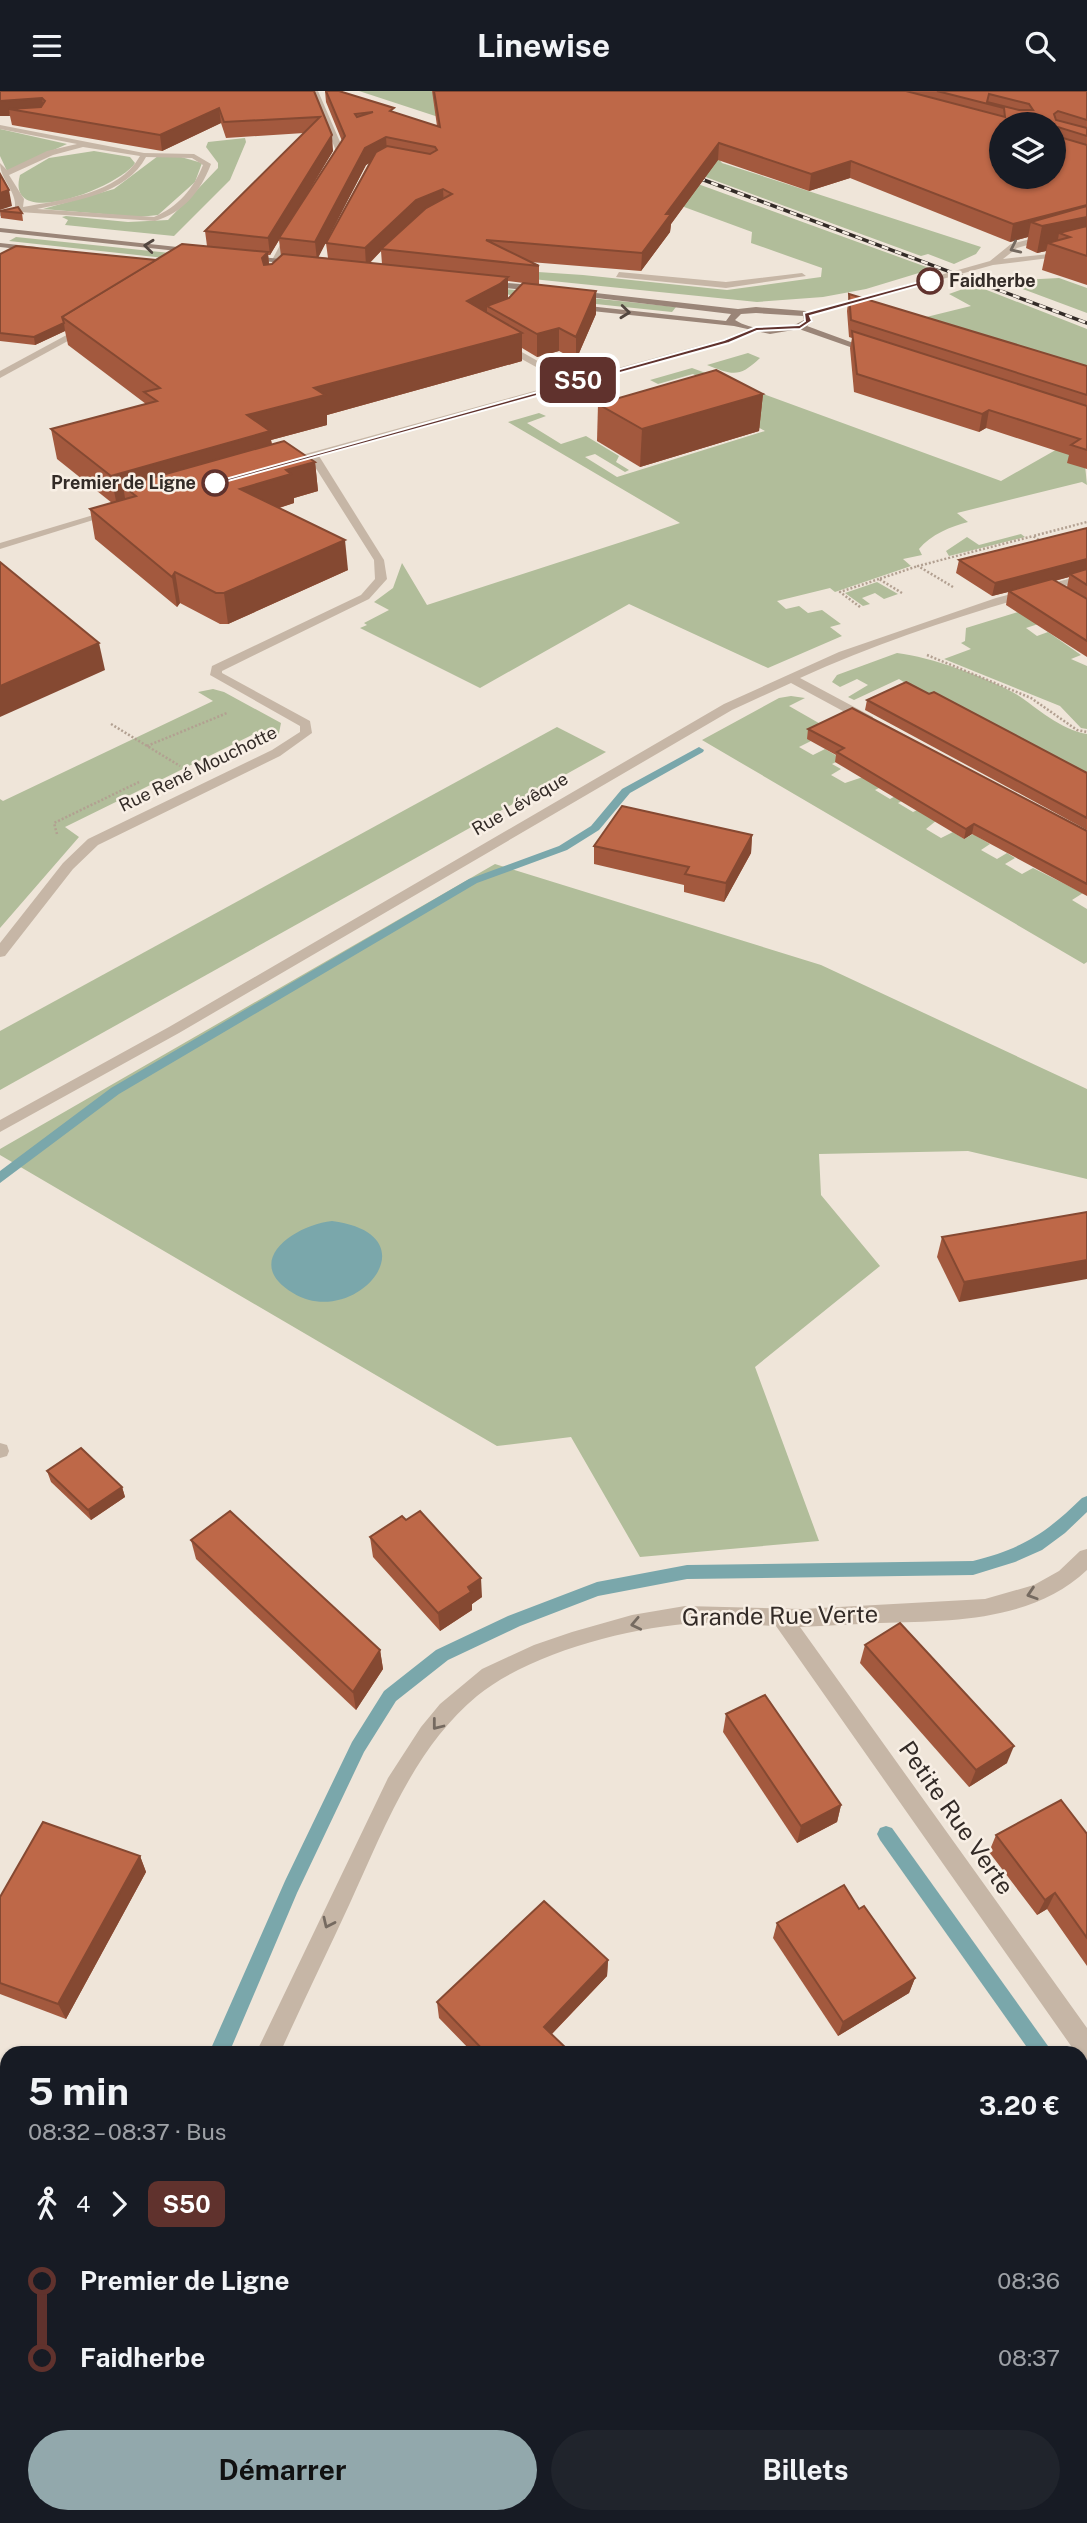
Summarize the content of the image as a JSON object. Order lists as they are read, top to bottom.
{
  "streets": {
    "street": [
      "Rue René Mouchotte",
      "Rue Lévêque",
      "Grande Rue Verte",
      "Petite Rue Verte"
    ]
  },
  "crossings": [
    ["Grande Rue Verte", "Petite Rue Verte"]
  ],
  "one_way": ["Grande Rue Verte"],
  "places": ["Faidherbe", "Premier de Ligne"],
  "lines": ["bus line S50"],
  "page": {
    "header": "Linewise",
    "on_map": "S50",
    "heading": ["5 min", "08:32 – 08:37 · Bus", "3.20 €"],
    "legs": ["4", "S50"],
    "list": [
      {
        "name": "Premier de Ligne",
        "value": "08:36"
      },
      {
        "name": "Faidherbe",
        "value": "08:37"
      }
    ],
    "buttons": ["Démarrer", "Billets"]
  }
}
